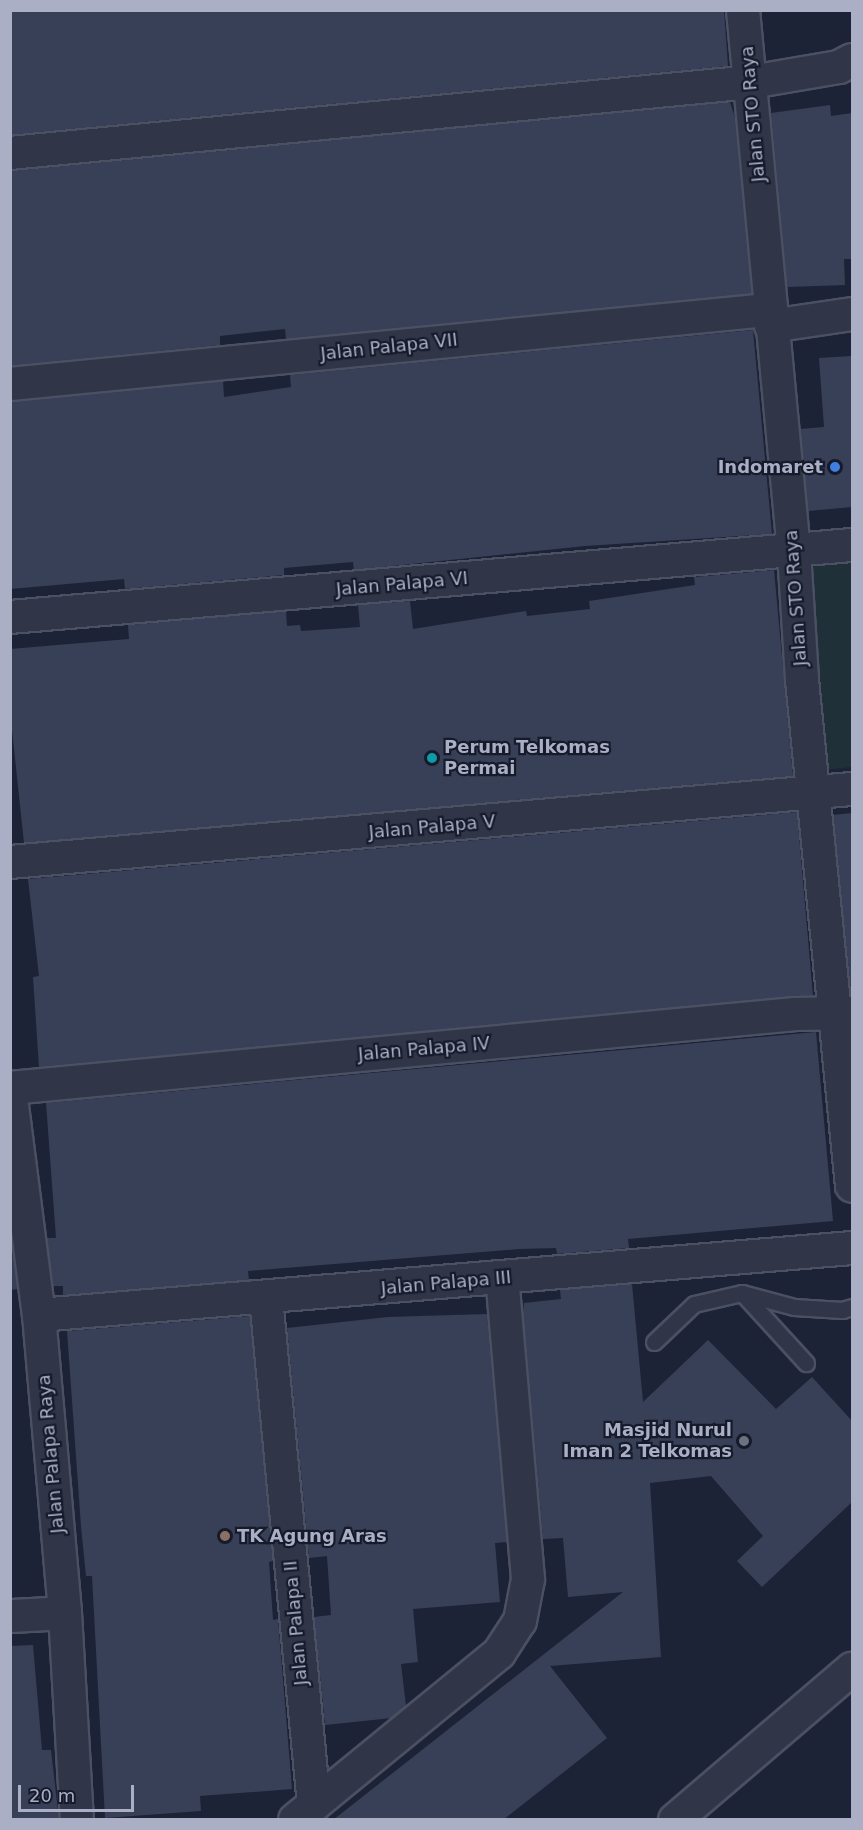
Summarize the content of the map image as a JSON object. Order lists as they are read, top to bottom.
{
  "streets": {
    "street": [
      "Jalan STO Raya",
      "Jalan Palapa VII",
      "Jalan Palapa VI",
      "Jalan Palapa V",
      "Jalan Palapa IV",
      "Jalan Palapa III",
      "Jalan Palapa Raya",
      "Jalan Palapa II"
    ]
  },
  "crossings": [
    ["Jalan STO Raya", "Jalan Palapa VII"],
    ["Jalan STO Raya", "Jalan Palapa VI"],
    ["Jalan STO Raya", "Jalan Palapa V"],
    ["Jalan STO Raya", "Jalan Palapa IV"],
    ["Jalan Palapa IV", "Jalan Palapa Raya"],
    ["Jalan Palapa III", "Jalan Palapa Raya"],
    ["Jalan Palapa III", "Jalan Palapa II"]
  ],
  "places": [
    "Indomaret",
    "Perum Telkomas Permai",
    "Masjid Nurul Iman 2 Telkomas",
    "TK Agung Aras"
  ],
  "scale_bar": "20 m"
}
